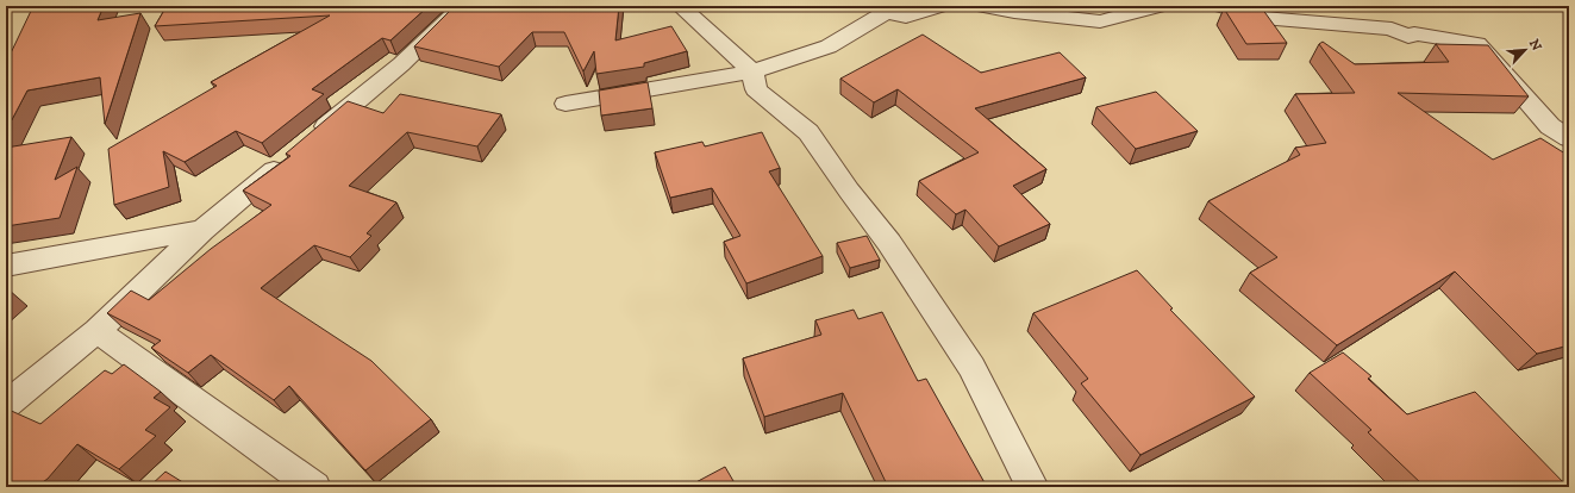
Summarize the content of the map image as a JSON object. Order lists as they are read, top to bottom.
{
  "north": "top right"
}
